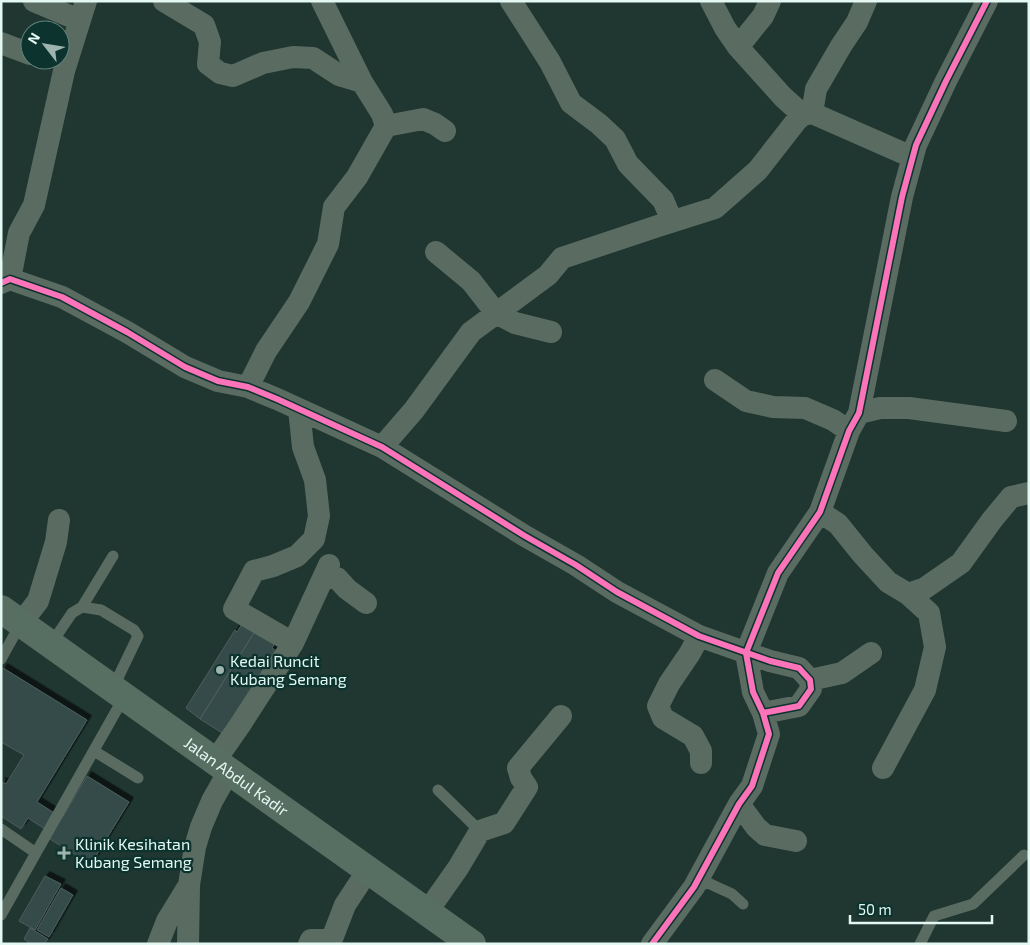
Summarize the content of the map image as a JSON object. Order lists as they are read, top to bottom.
{
  "streets": {
    "main road": ["Jalan Abdul Kadir"]
  },
  "places": {
    "other": ["Kedai Runcit Kubang Semang"],
    "health": ["Klinik Kesihatan Kubang Semang"]
  },
  "scale_bar": "50 m",
  "north": "top left"
}
